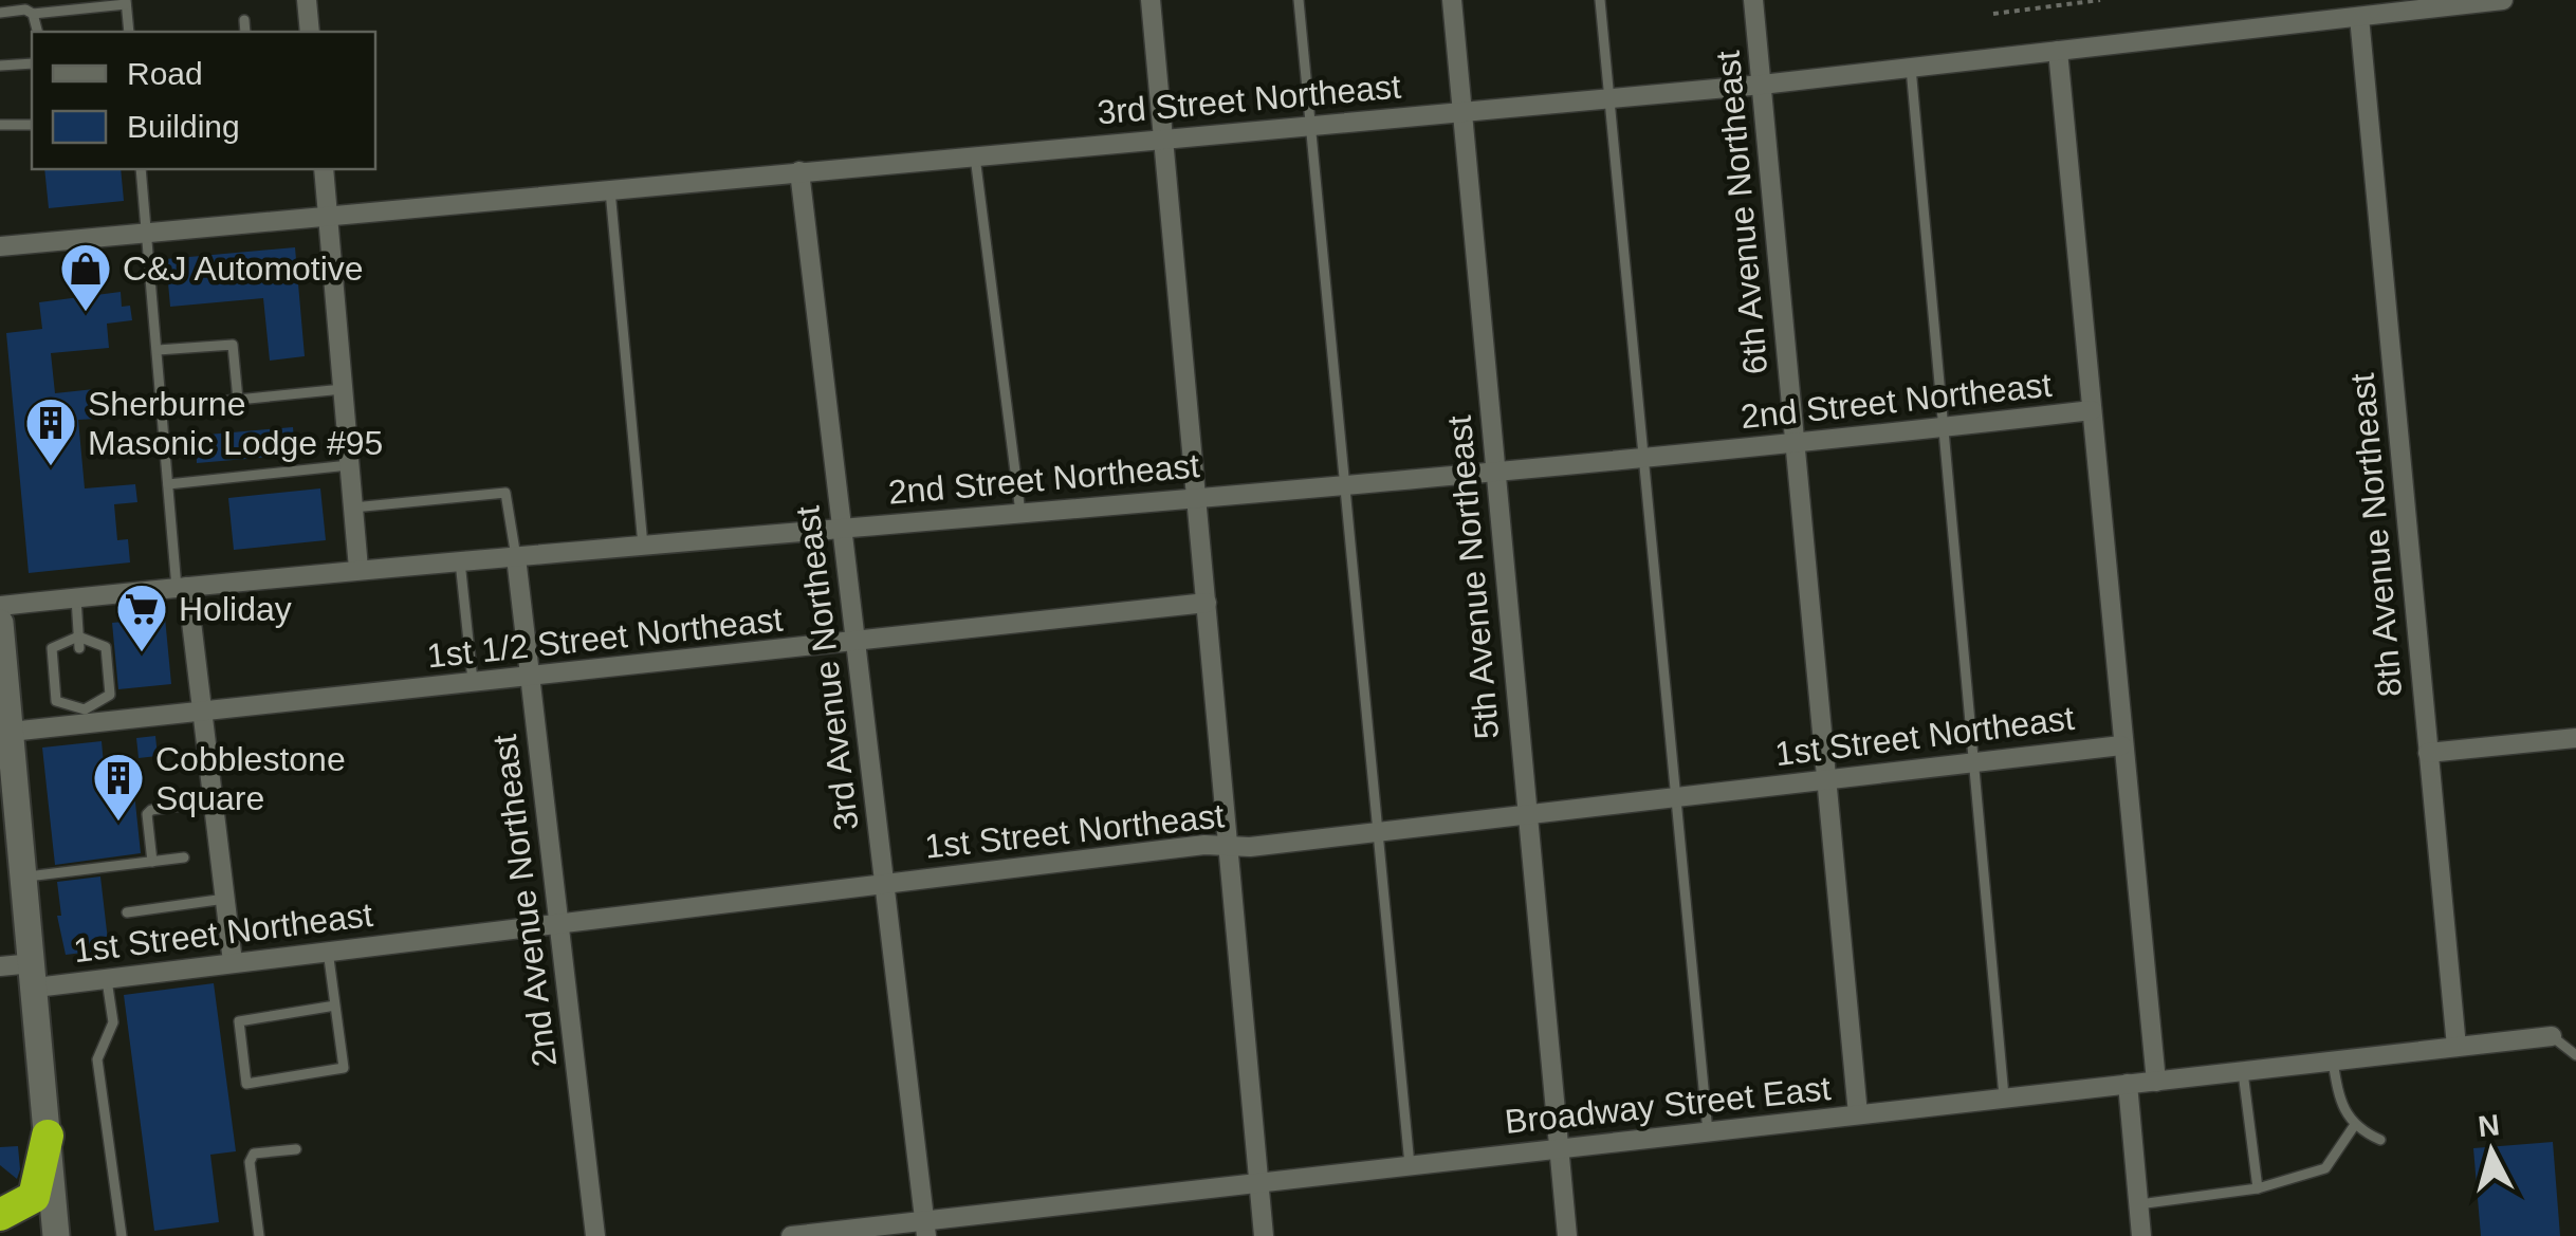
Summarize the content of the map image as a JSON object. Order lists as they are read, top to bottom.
{
  "streets": {
    "street": [
      "3rd Street Northeast",
      "6th Avenue Northeast",
      "2nd Street Northeast",
      "8th Avenue Northeast",
      "5th Avenue Northeast",
      "1st 1/2 Street Northeast",
      "3rd Avenue Northeast",
      "1st Street Northeast",
      "2nd Avenue Northeast",
      "Broadway Street East"
    ]
  },
  "crossings": [
    ["3rd Street Northeast", "6th Avenue Northeast"],
    ["3rd Street Northeast", "8th Avenue Northeast"],
    ["3rd Street Northeast", "5th Avenue Northeast"],
    ["3rd Street Northeast", "3rd Avenue Northeast"],
    ["6th Avenue Northeast", "2nd Street Northeast"],
    ["6th Avenue Northeast", "1st Street Northeast"],
    ["6th Avenue Northeast", "Broadway Street East"],
    ["2nd Street Northeast", "5th Avenue Northeast"],
    ["2nd Street Northeast", "3rd Avenue Northeast"],
    ["2nd Street Northeast", "2nd Avenue Northeast"],
    ["8th Avenue Northeast", "Broadway Street East"],
    ["5th Avenue Northeast", "1st Street Northeast"],
    ["5th Avenue Northeast", "Broadway Street East"],
    ["1st 1/2 Street Northeast", "3rd Avenue Northeast"],
    ["1st 1/2 Street Northeast", "2nd Avenue Northeast"],
    ["3rd Avenue Northeast", "1st Street Northeast"],
    ["3rd Avenue Northeast", "Broadway Street East"],
    ["1st Street Northeast", "2nd Avenue Northeast"]
  ],
  "places": {
    "shop": ["C&J Automotive"],
    "building": ["Sherburne Masonic Lodge #95", "Cobblestone Square"],
    "supermarket": ["Holiday"]
  },
  "legend": ["Road", "Building"],
  "north": "top"
}
